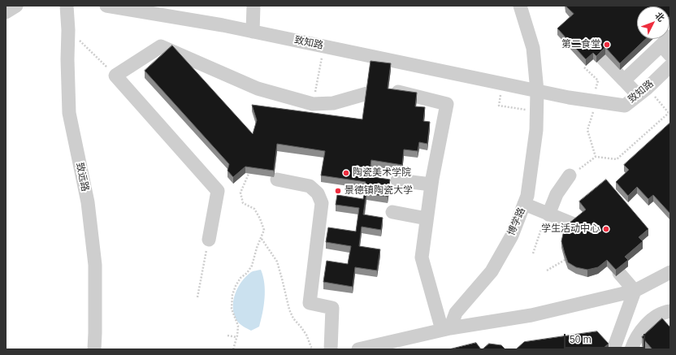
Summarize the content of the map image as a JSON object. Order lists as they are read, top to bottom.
{
  "streets": {
    "street": ["致知路", "致远路", "博学路"]
  },
  "crossings": [
    ["致知路", "博学路"]
  ],
  "places": [
    "第二食堂",
    "陶瓷美术学院",
    "景德镇陶瓷大学",
    "学生活动中心"
  ],
  "scale_bar": "50 m",
  "north": "top right"
}
